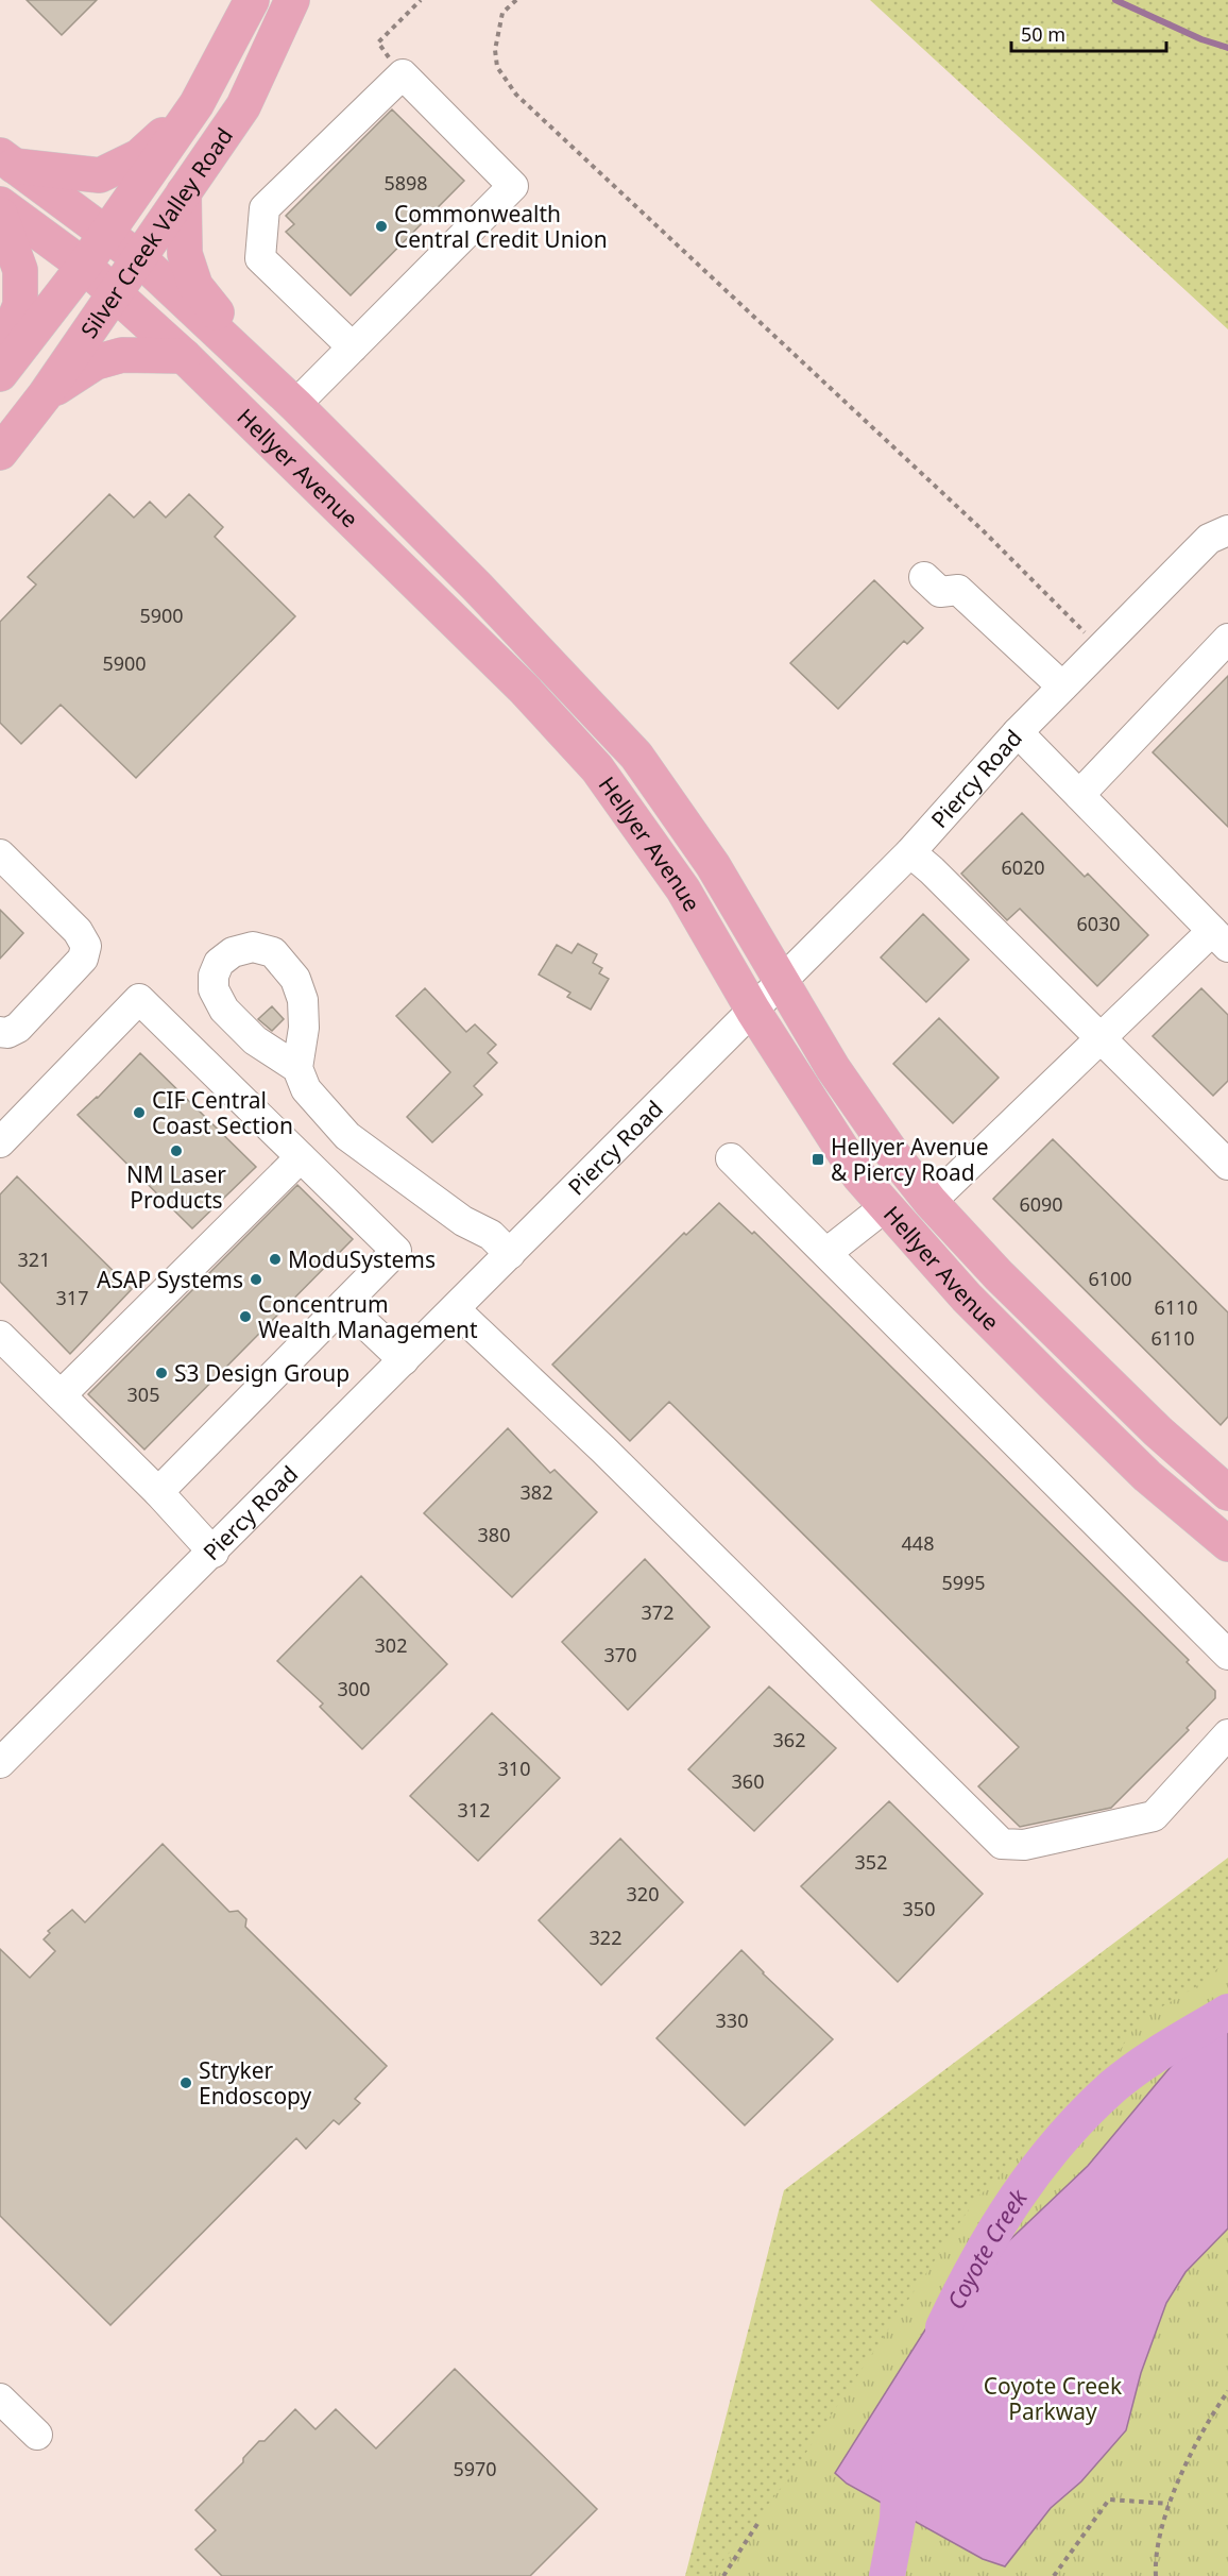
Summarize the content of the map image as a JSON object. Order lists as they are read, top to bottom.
{
  "streets": {
    "main road": ["Silver Creek Valley Road", "Hellyer Avenue"],
    "street": ["Piercy Road"]
  },
  "crossings": [
    ["Silver Creek Valley Road", "Hellyer Avenue"],
    ["Hellyer Avenue", "Piercy Road"]
  ],
  "water": ["Coyote Creek"],
  "parks": ["Coyote Creek Parkway"],
  "places": {
    "other": [
      "Commonwealth Central Credit Union",
      "CIF Central Coast Section",
      "NM Laser Products",
      "ModuSystems",
      "ASAP Systems",
      "Concentrum Wealth Management",
      "S3 Design Group",
      "Stryker Endoscopy"
    ],
    "transit": ["Hellyer Avenue & Piercy Road"]
  },
  "house_numbers": [
    "5898",
    "5900",
    "5900",
    "6020",
    "6030",
    "6090",
    "321",
    "6100",
    "317",
    "6110",
    "6110",
    "305",
    "382",
    "380",
    "448",
    "5995",
    "372",
    "302",
    "370",
    "300",
    "362",
    "310",
    "360",
    "312",
    "352",
    "320",
    "350",
    "322",
    "330",
    "5970"
  ],
  "scale_bar": "50 m"
}
